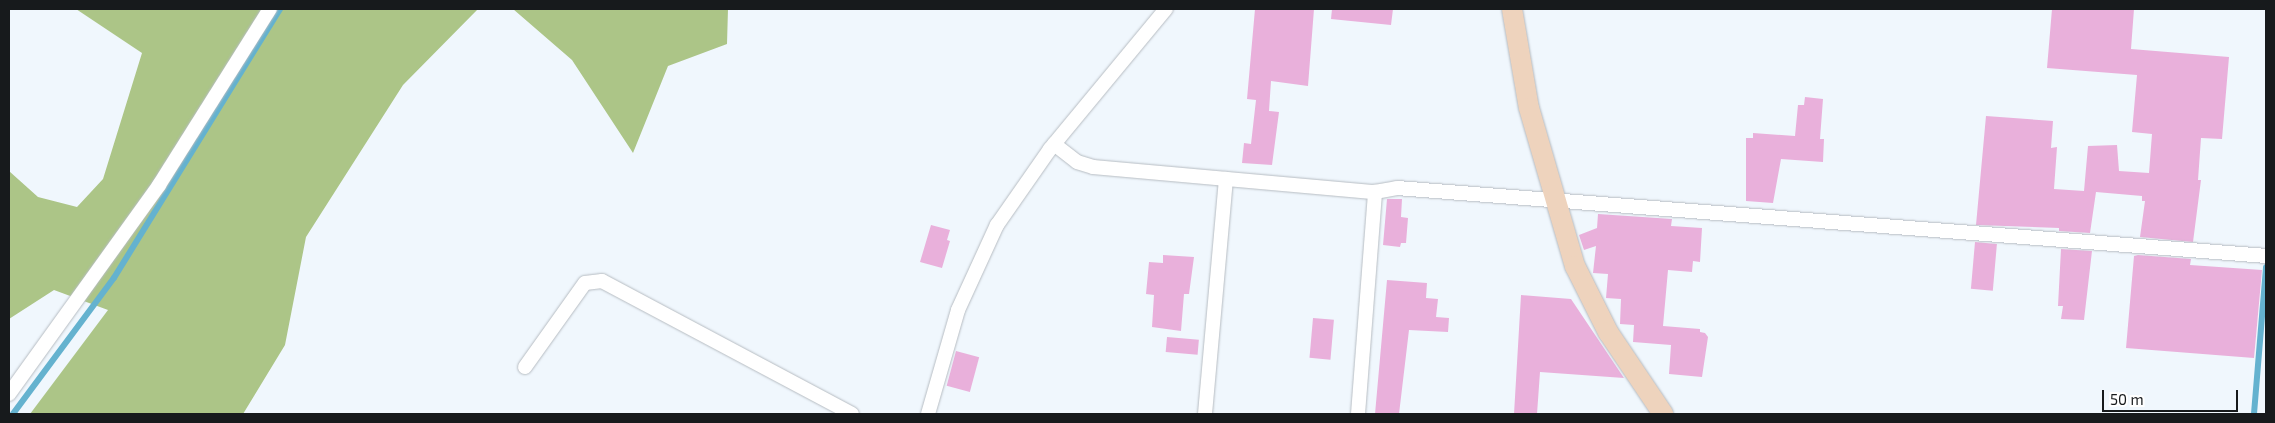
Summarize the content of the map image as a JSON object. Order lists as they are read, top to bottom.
{
  "scale_bar": "50 m"
}
